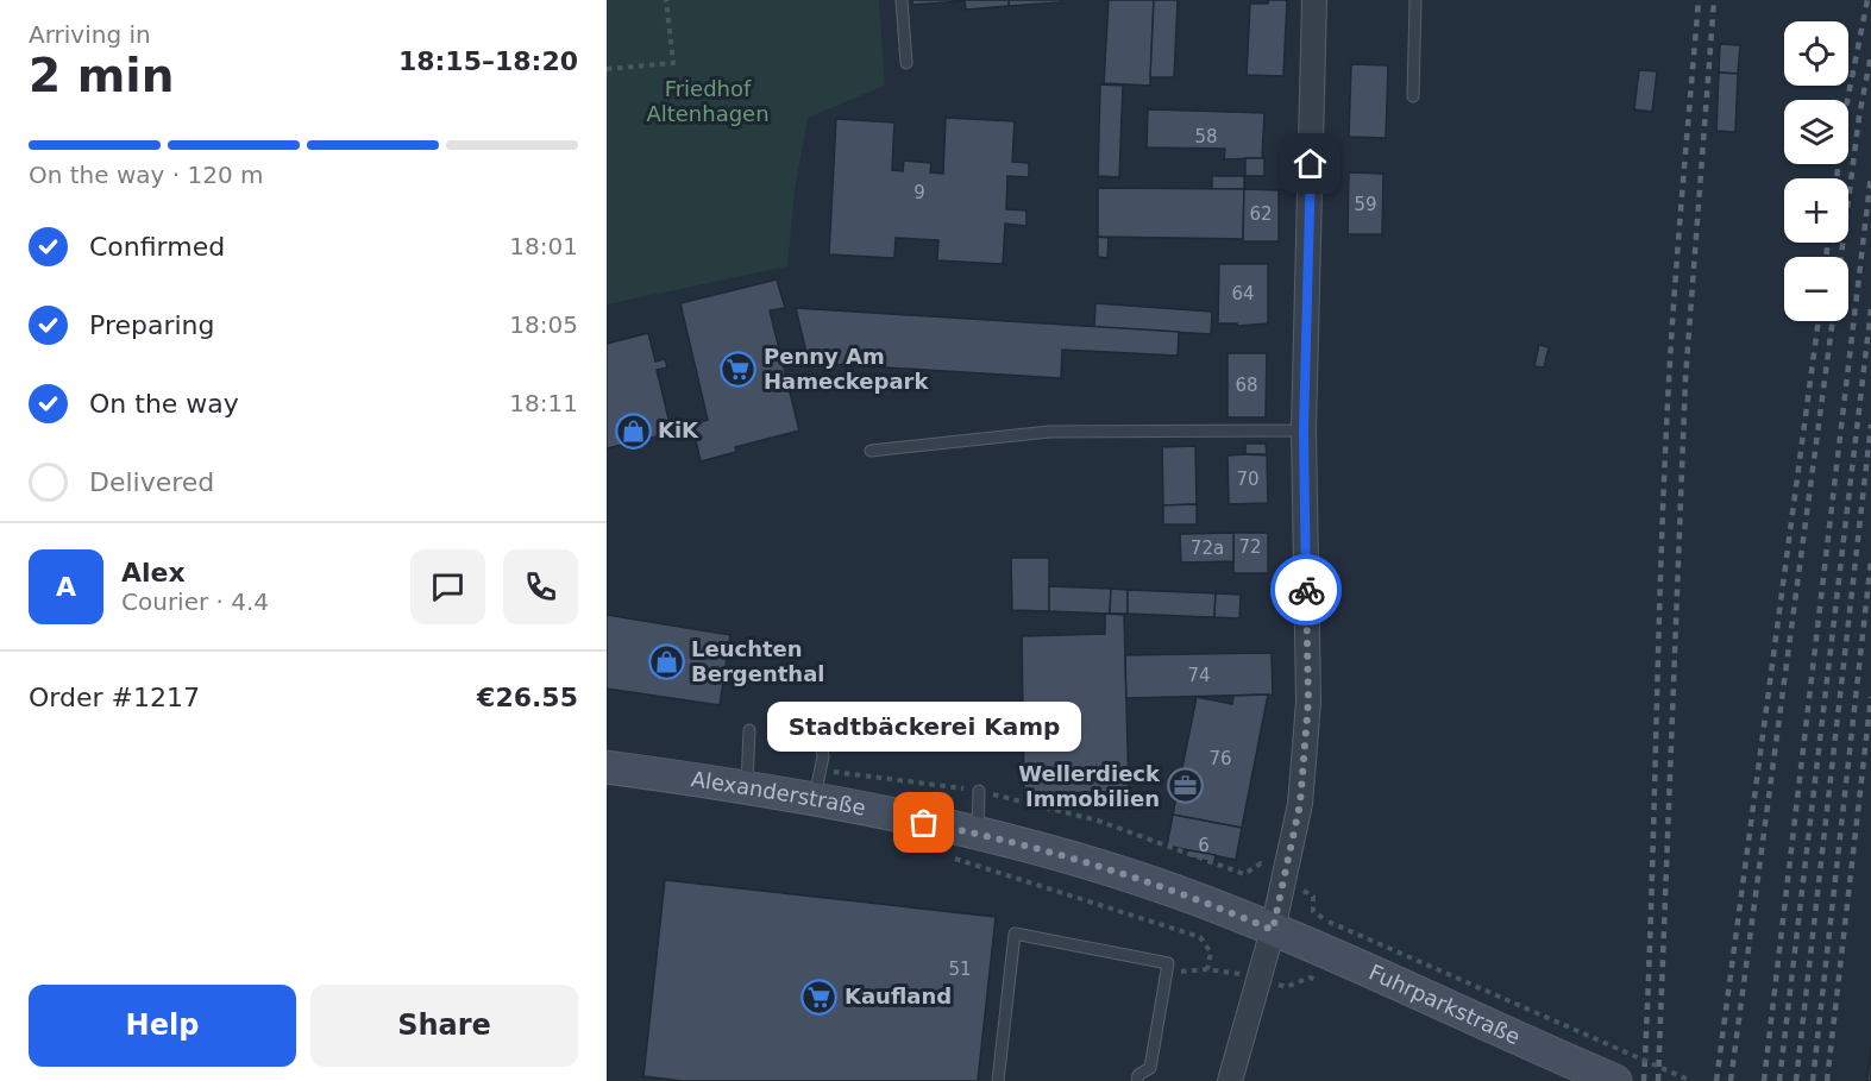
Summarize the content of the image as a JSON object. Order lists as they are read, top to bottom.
{
  "streets": {
    "main road": ["Alexanderstraße", "Fuhrparkstraße"]
  },
  "crossings": [
    ["Alexanderstraße", "Fuhrparkstraße"]
  ],
  "parks": ["Friedhof Altenhagen"],
  "places": {
    "supermarket": ["Penny Am Hameckepark", "Kaufland"],
    "shop": ["KiK", "Leuchten Bergenthal"],
    "office": ["Wellerdieck Immobilien"],
    "other": ["Stadtbäckerei Kamp"]
  },
  "house_numbers": [
    "58",
    "9",
    "59",
    "62",
    "64",
    "68",
    "70",
    "72",
    "72a",
    "74",
    "76",
    "6",
    "51"
  ],
  "page": {
    "heading": ["2 min", "Arriving in", "18:15–18:20"],
    "panel": [
      "Alex",
      "Courier · 4.4",
      "Order #1217",
      "€26.55"
    ],
    "map_buttons": ["+", "−"],
    "bar": "On the way · 120 m",
    "list": [
      ["Confirmed", "18:01"],
      ["Preparing", "18:05"],
      ["On the way", "18:11"],
      "Delivered"
    ],
    "round": "A",
    "bubble": "Stadtbäckerei Kamp",
    "buttons": ["Help", "Share"]
  }
}
